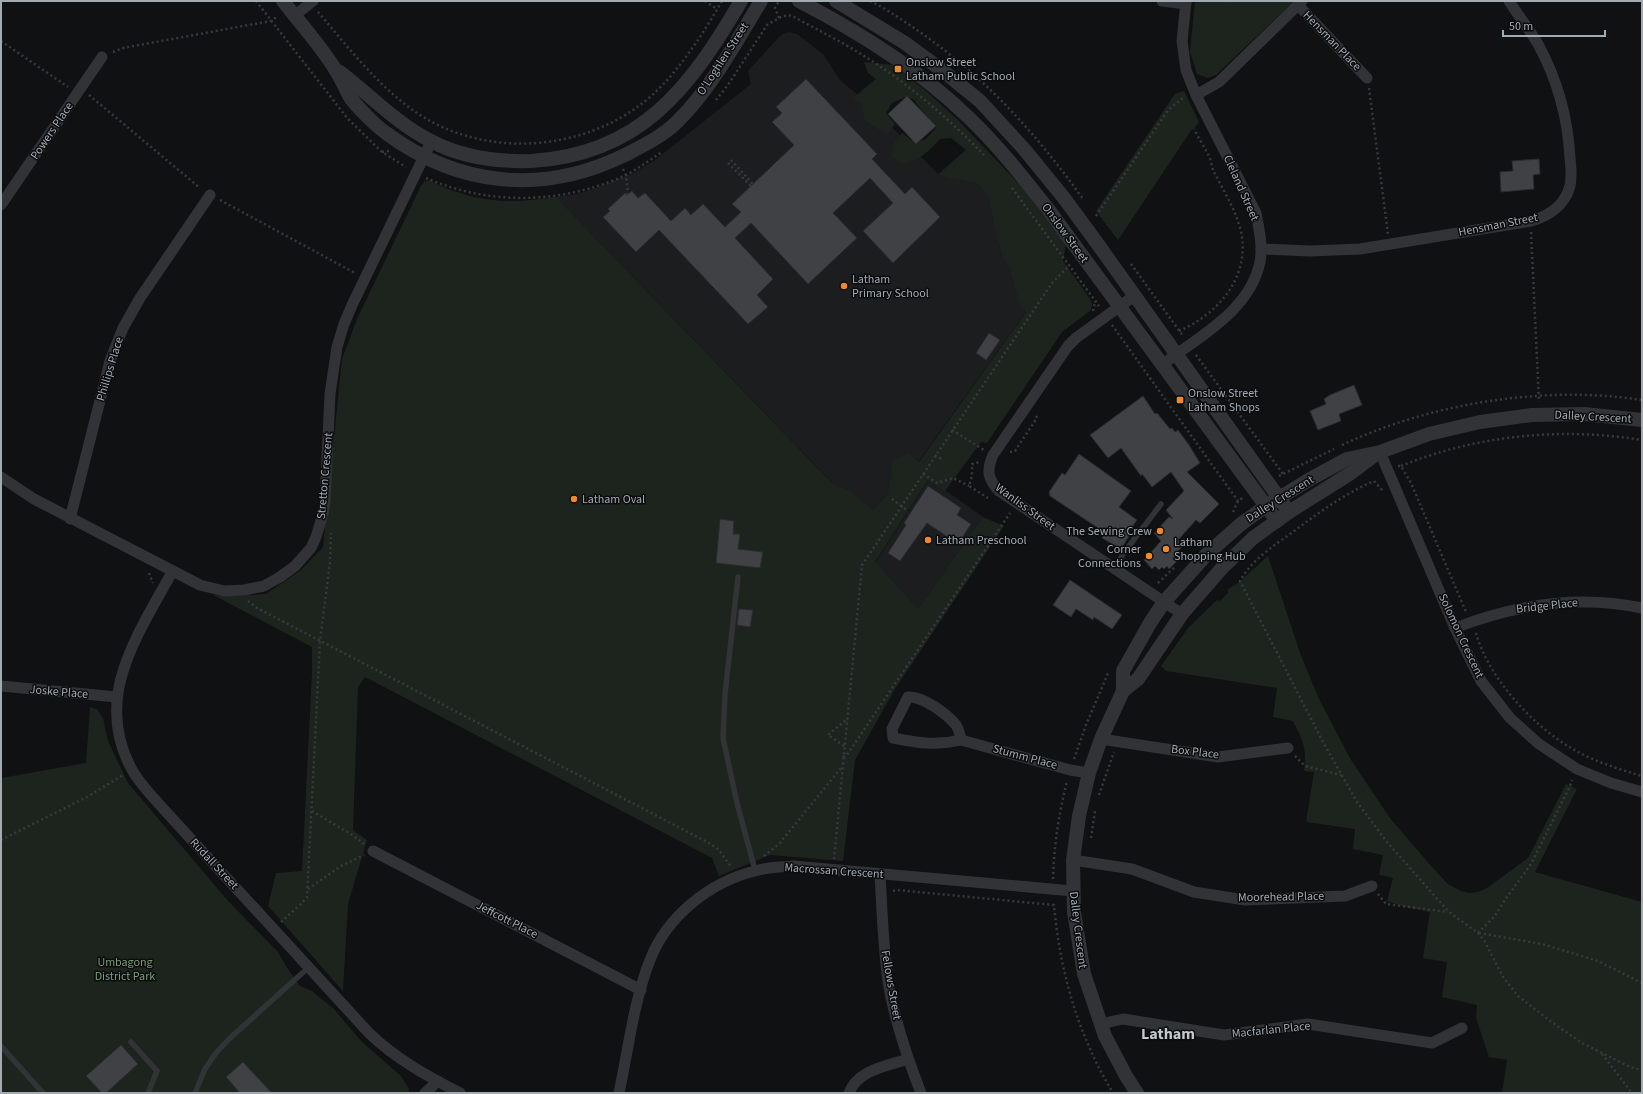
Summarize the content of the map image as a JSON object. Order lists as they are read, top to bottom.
{
  "streets": {
    "street": [
      "Hensman Place",
      "O'Loghlen Street",
      "Powers Place",
      "Cleland Street",
      "Hensman Street",
      "Onslow Street",
      "Phillips Place",
      "Dalley Crescent",
      "Stretton Crescent",
      "Wanliss Street",
      "Bridge Place",
      "Solomon Crescent",
      "Joske Place",
      "Box Place",
      "Stumm Place",
      "Rudall Street",
      "Macrossan Crescent",
      "Moorehead Place",
      "Jeffcott Place",
      "Fellows Street",
      "Macfarlan Place"
    ]
  },
  "crossings": [
    ["O'Loghlen Street", "Stretton Crescent"],
    ["Cleland Street", "Hensman Street"],
    ["Cleland Street", "Onslow Street"],
    ["Onslow Street", "Dalley Crescent"],
    ["Onslow Street", "Wanliss Street"],
    ["Phillips Place", "Stretton Crescent"],
    ["Dalley Crescent", "Wanliss Street"],
    ["Dalley Crescent", "Solomon Crescent"],
    ["Dalley Crescent", "Box Place"],
    ["Dalley Crescent", "Stumm Place"],
    ["Dalley Crescent", "Macrossan Crescent"],
    ["Dalley Crescent", "Moorehead Place"],
    ["Dalley Crescent", "Macfarlan Place"],
    ["Stretton Crescent", "Rudall Street"],
    ["Bridge Place", "Solomon Crescent"],
    ["Joske Place", "Rudall Street"],
    ["Macrossan Crescent", "Jeffcott Place"],
    ["Macrossan Crescent", "Fellows Street"]
  ],
  "districts": ["Latham"],
  "parks": ["Umbagong District Park"],
  "places": {
    "transit": ["Onslow Street Latham Public School", "Onslow Street Latham Shops"],
    "other": [
      "Latham Primary School",
      "Latham Oval",
      "The Sewing Crew",
      "Latham Preschool",
      "Latham Shopping Hub",
      "Corner Connections"
    ]
  },
  "scale_bar": "50 m"
}
